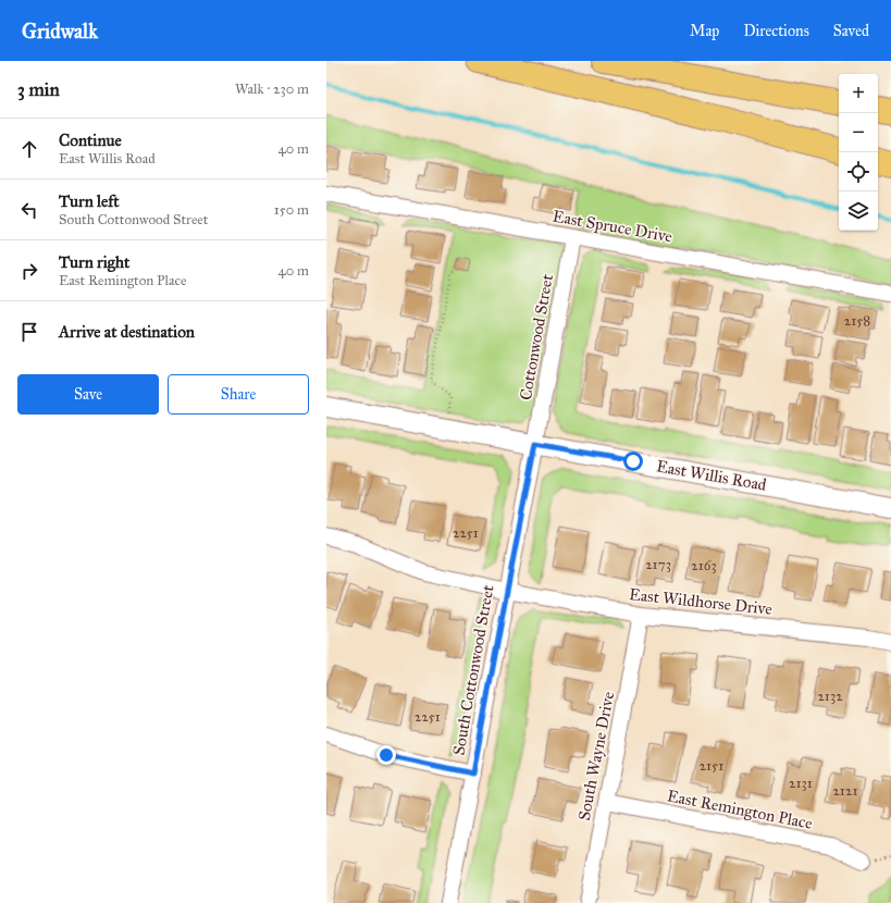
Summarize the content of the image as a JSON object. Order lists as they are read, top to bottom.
{
  "streets": {
    "street": [
      "East Spruce Drive",
      "Cottonwood Street",
      "East Willis Road",
      "East Wildhorse Drive",
      "South Cottonwood Street",
      "South Wayne Drive",
      "East Remington Place"
    ]
  },
  "crossings": [
    ["East Spruce Drive", "Cottonwood Street"],
    ["Cottonwood Street", "East Willis Road"],
    ["Cottonwood Street", "South Cottonwood Street"],
    ["East Willis Road", "South Cottonwood Street"],
    ["East Wildhorse Drive", "South Cottonwood Street"],
    ["East Wildhorse Drive", "South Wayne Drive"],
    ["South Wayne Drive", "East Remington Place"]
  ],
  "house_numbers": [
    "2158",
    "2251",
    "2173",
    "2163",
    "2132",
    "2251",
    "2151",
    "2131",
    "2121"
  ],
  "page": {
    "header": "Gridwalk",
    "nav": ["Map", "Directions", "Saved"],
    "heading": ["3 min", "Walk · 230 m"],
    "map_buttons": ["+", "−"],
    "list": [
      ["Continue", "East Willis Road", "40 m"],
      ["Turn left", "South Cottonwood Street", "150 m"],
      ["Turn right", "East Remington Place", "40 m"],
      "Arrive at destination"
    ],
    "buttons": ["Save", "Share"]
  }
}
